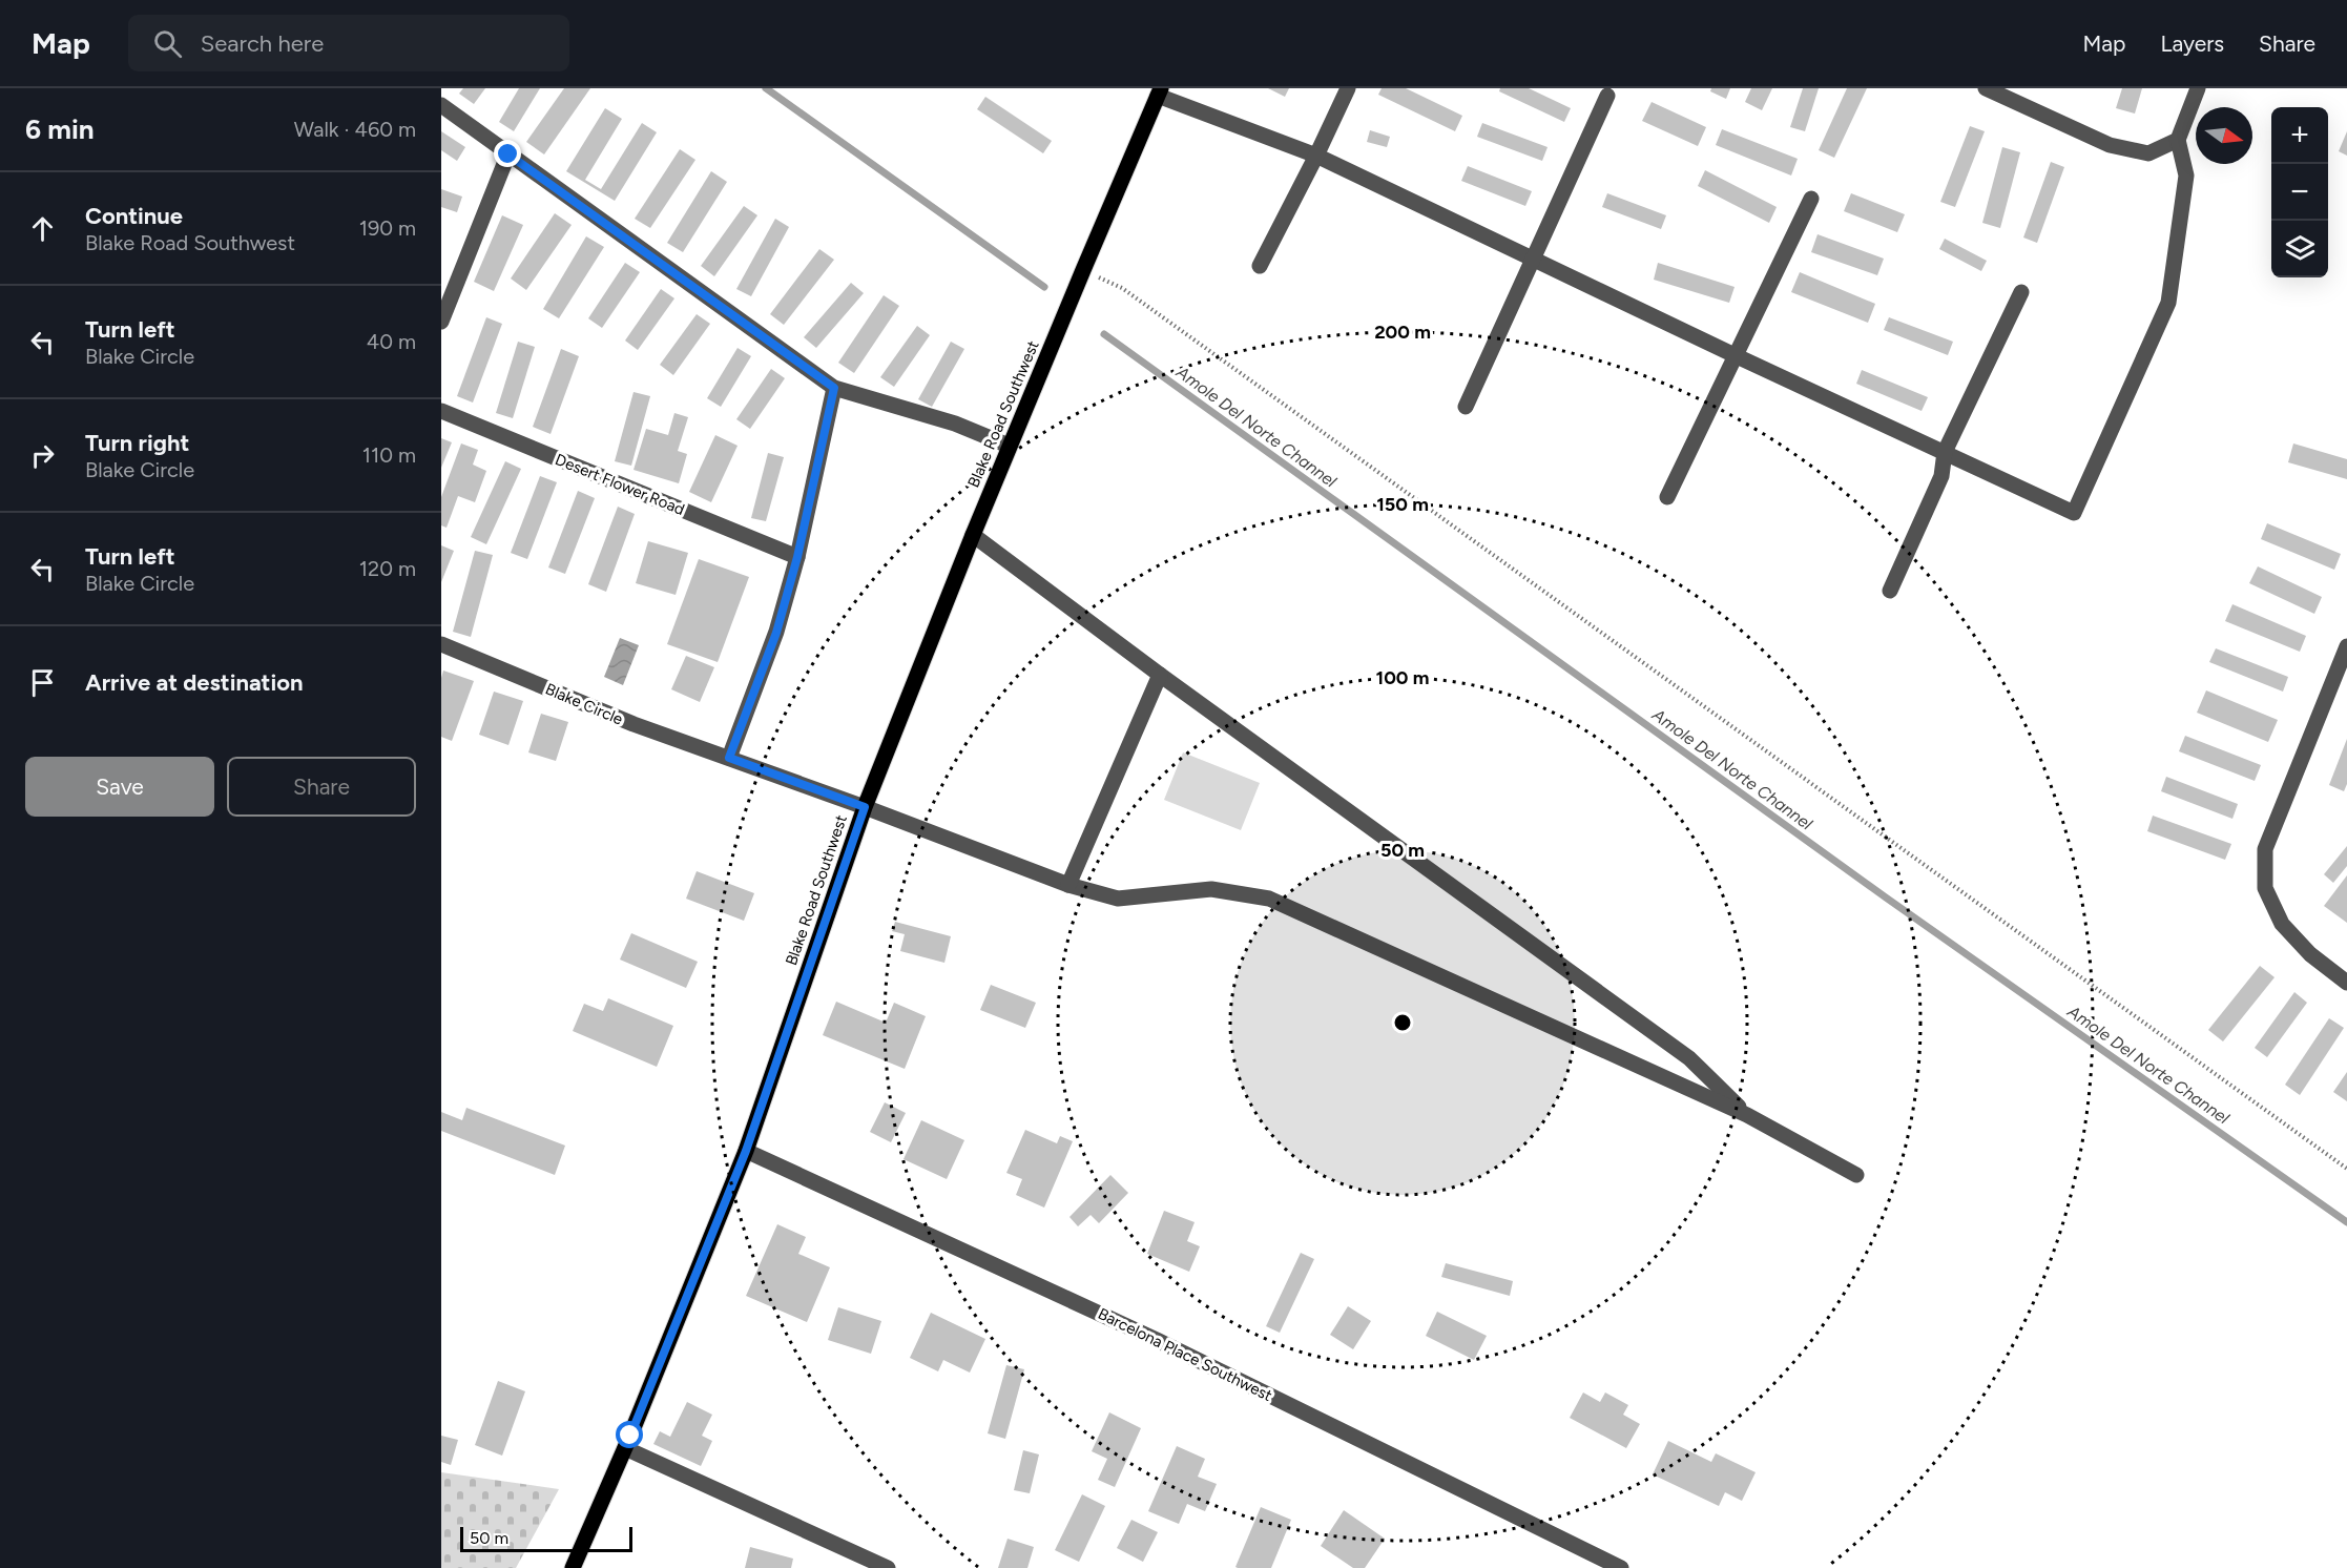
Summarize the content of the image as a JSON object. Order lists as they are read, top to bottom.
{
  "streets": {
    "main road": ["Blake Road Southwest"],
    "street": ["Desert Flower Road", "Blake Circle", "Barcelona Place Southwest"]
  },
  "crossings": [
    ["Blake Road Southwest", "Blake Circle"],
    ["Blake Road Southwest", "Barcelona Place Southwest"]
  ],
  "water": ["Amole Del Norte Channel"],
  "scale_bar": "50 m",
  "north": "right",
  "page": {
    "header": "Map",
    "search": "Search here",
    "nav": ["Map", "Layers", "Share"],
    "heading": ["6 min", "Walk · 460 m"],
    "map_buttons": ["+", "−"],
    "list": [
      ["Continue", "Blake Road Southwest", "190 m"],
      ["Turn left", "Blake Circle", "40 m"],
      ["Turn right", "Blake Circle", "110 m"],
      ["Turn left", "Blake Circle", "120 m"],
      "Arrive at destination"
    ],
    "buttons": ["Save", "Share"],
    "scale": "50 m"
  },
  "rings": [
    "200 m",
    "150 m",
    "100 m",
    "50 m"
  ]
}
